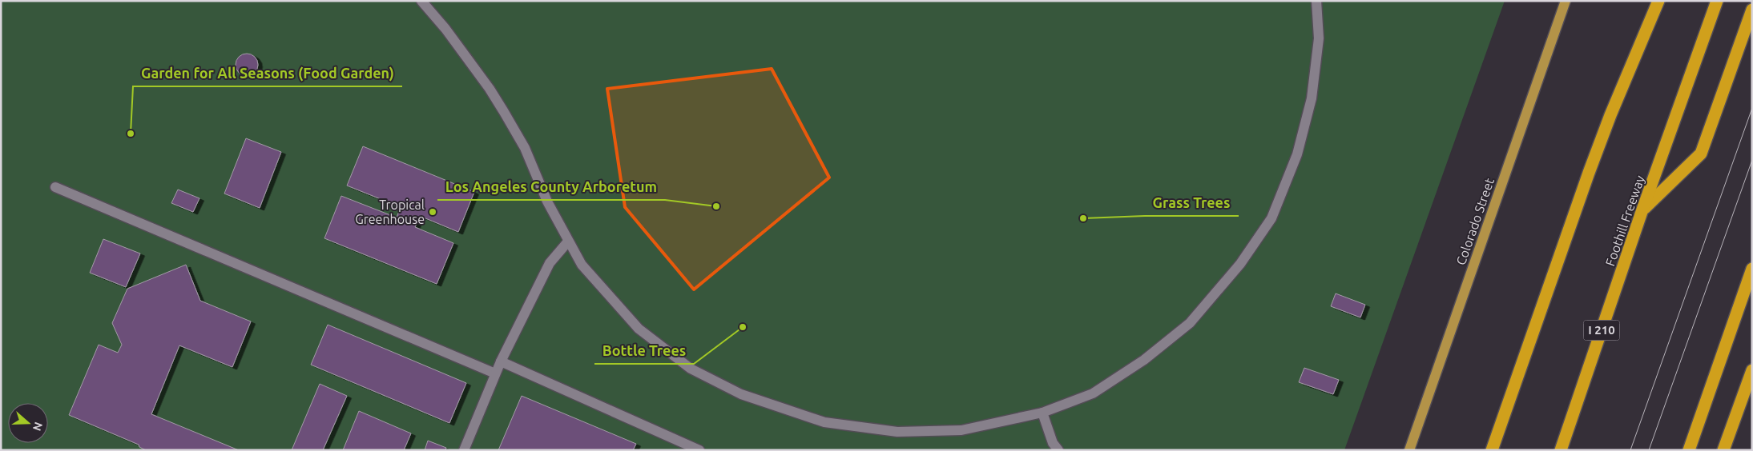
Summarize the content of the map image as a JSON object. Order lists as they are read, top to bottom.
{
  "streets": {
    "highway": ["Foothill Freeway", "I 210"],
    "main road": ["Colorado Street"]
  },
  "places": [
    "Garden for All Seasons (Food Garden)",
    "Los Angeles County Arboretum",
    "Tropical Greenhouse",
    "Grass Trees",
    "Bottle Trees"
  ],
  "north": "right"
}
